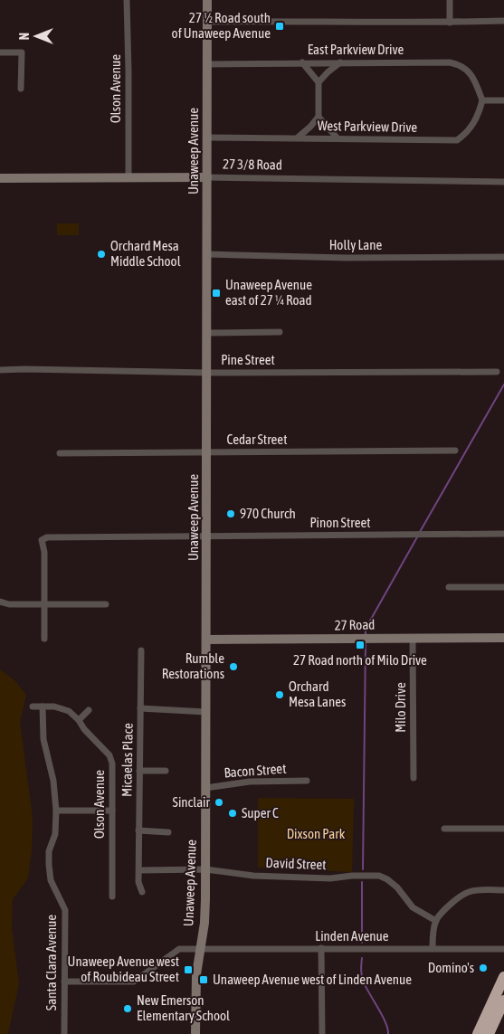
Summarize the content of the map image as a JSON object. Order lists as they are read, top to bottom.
{
  "streets": {
    "main road": ["Unaweep Avenue", "27 3/8 Road", "27 Road"],
    "street": [
      "East Parkview Drive",
      "Olson Avenue",
      "West Parkview Drive",
      "Holly Lane",
      "Pine Street",
      "Cedar Street",
      "Pinon Street",
      "Milo Drive",
      "Micaelas Place",
      "Bacon Street",
      "David Street",
      "Linden Avenue",
      "Santa Clara Avenue"
    ]
  },
  "crossings": [
    ["East Parkview Drive", "West Parkview Drive"],
    ["East Parkview Drive", "Unaweep Avenue"],
    ["Olson Avenue", "27 3/8 Road"],
    ["Olson Avenue", "Santa Clara Avenue"],
    ["West Parkview Drive", "Unaweep Avenue"],
    ["Unaweep Avenue", "27 3/8 Road"],
    ["Unaweep Avenue", "Holly Lane"],
    ["Unaweep Avenue", "Pine Street"],
    ["Unaweep Avenue", "Cedar Street"],
    ["Unaweep Avenue", "Pinon Street"],
    ["Unaweep Avenue", "27 Road"],
    ["Unaweep Avenue", "Bacon Street"],
    ["Unaweep Avenue", "David Street"],
    ["Unaweep Avenue", "Linden Avenue"],
    ["27 Road", "Milo Drive"],
    ["Micaelas Place", "David Street"],
    ["Linden Avenue", "Santa Clara Avenue"]
  ],
  "parks": ["Dixson Park"],
  "places": {
    "transit": [
      "27 ½ Road south of Unaweep Avenue",
      "Unaweep Avenue east of 27 ¼ Road",
      "27 Road north of Milo Drive",
      "Unaweep Avenue west of Roubideau Street",
      "Unaweep Avenue west of Linden Avenue"
    ],
    "other": [
      "Orchard Mesa Middle School",
      "970 Church",
      "Rumble Restorations",
      "Orchard Mesa Lanes",
      "Sinclair",
      "Super C",
      "Domino's",
      "New Emerson Elementary School"
    ]
  },
  "north": "left"
}
